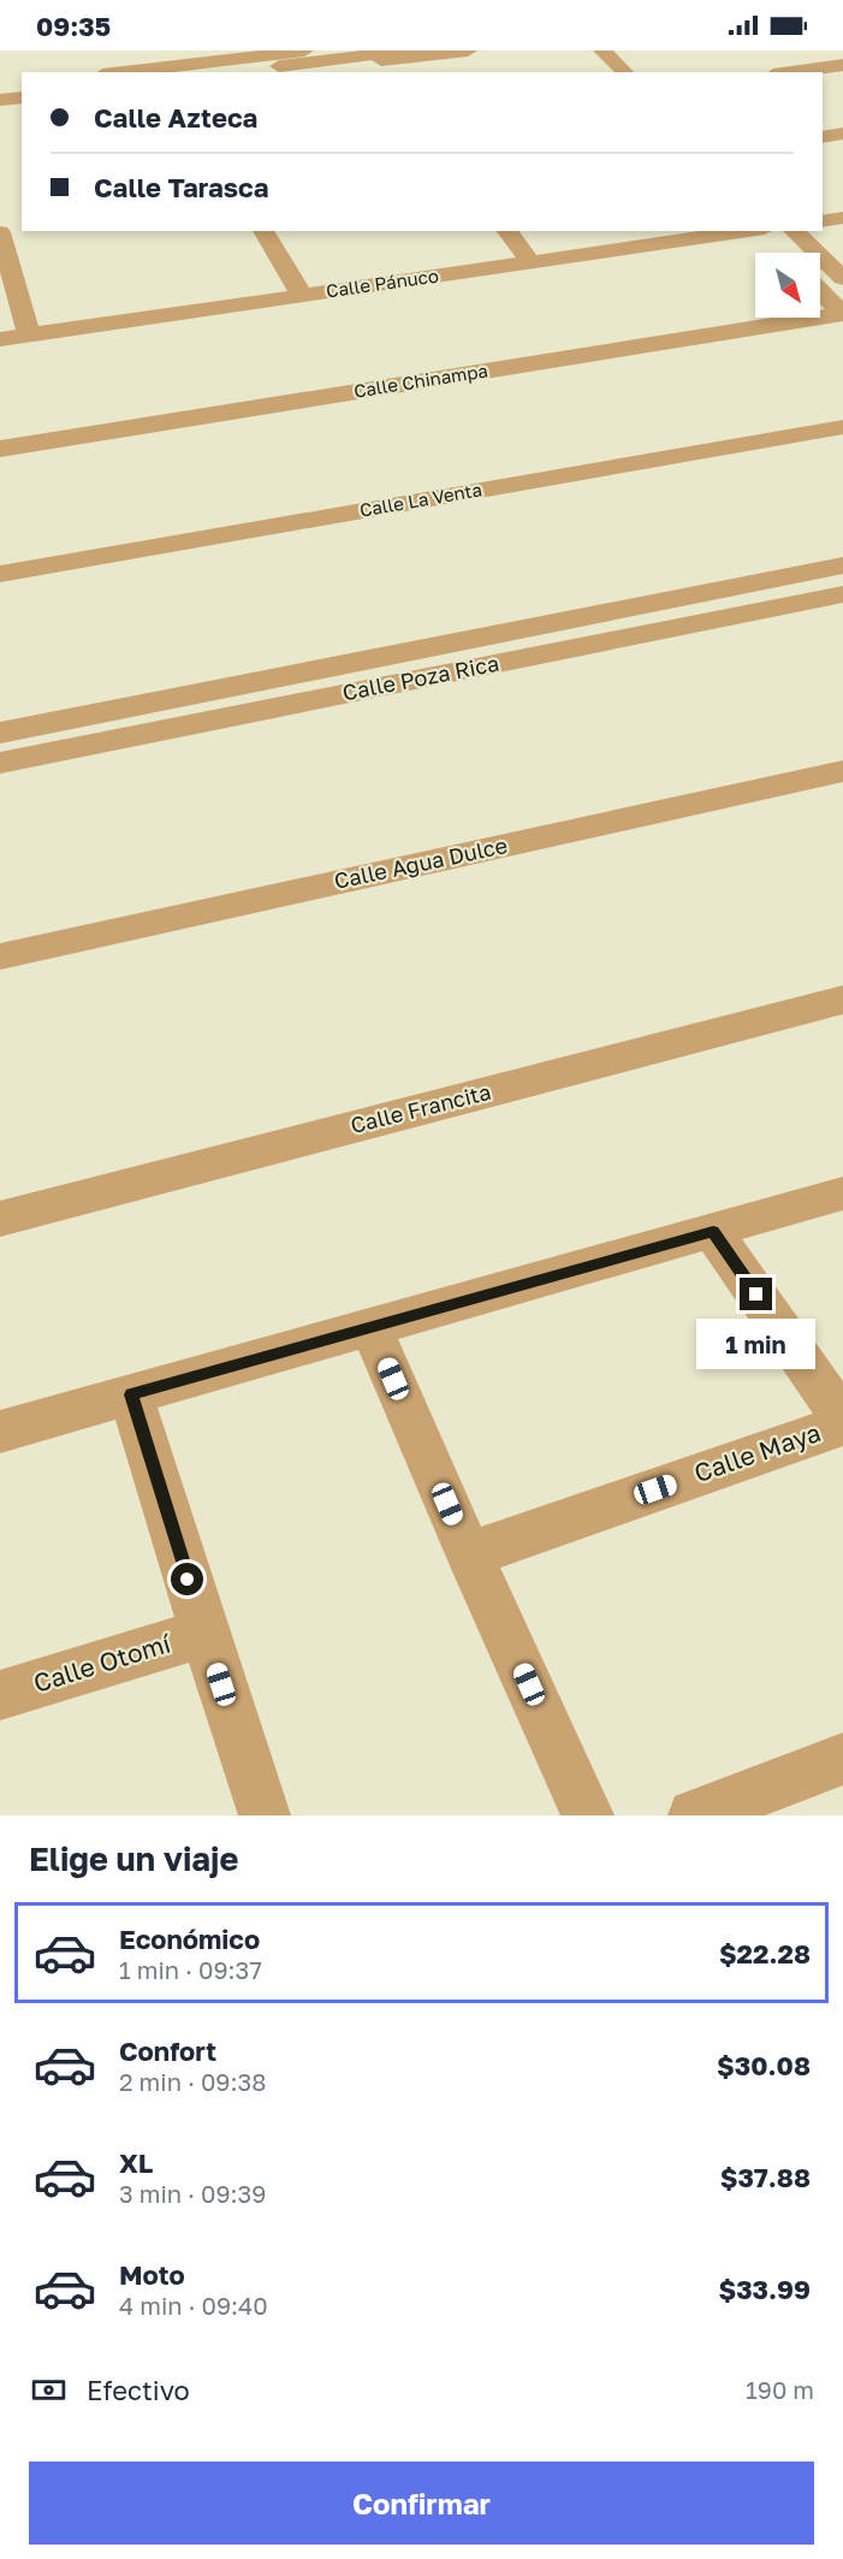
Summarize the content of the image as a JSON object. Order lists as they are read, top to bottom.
{
  "streets": {
    "street": [
      "Calle Pánuco",
      "Calle Chinampa",
      "Calle La Venta",
      "Calle Poza Rica",
      "Calle Agua Dulce",
      "Calle Francita",
      "Calle Maya",
      "Calle Otomí"
    ]
  },
  "north": "bottom right",
  "page": {
    "status": "09:35",
    "banner": ["Calle Azteca", "Calle Tarasca"],
    "bubble": "1 min",
    "heading": "Elige un viaje",
    "list": [
      {
        "name": "Económico",
        "note": "1 min · 09:37",
        "value": "$22.28"
      },
      {
        "name": "Confort",
        "note": "2 min · 09:38",
        "value": "$30.08"
      },
      {
        "name": "XL",
        "note": "3 min · 09:39",
        "value": "$37.88"
      },
      {
        "name": "Moto",
        "note": "4 min · 09:40",
        "value": "$33.99"
      }
    ],
    "pay": ["Efectivo", "190 m"],
    "buttons": "Confirmar"
  }
}
